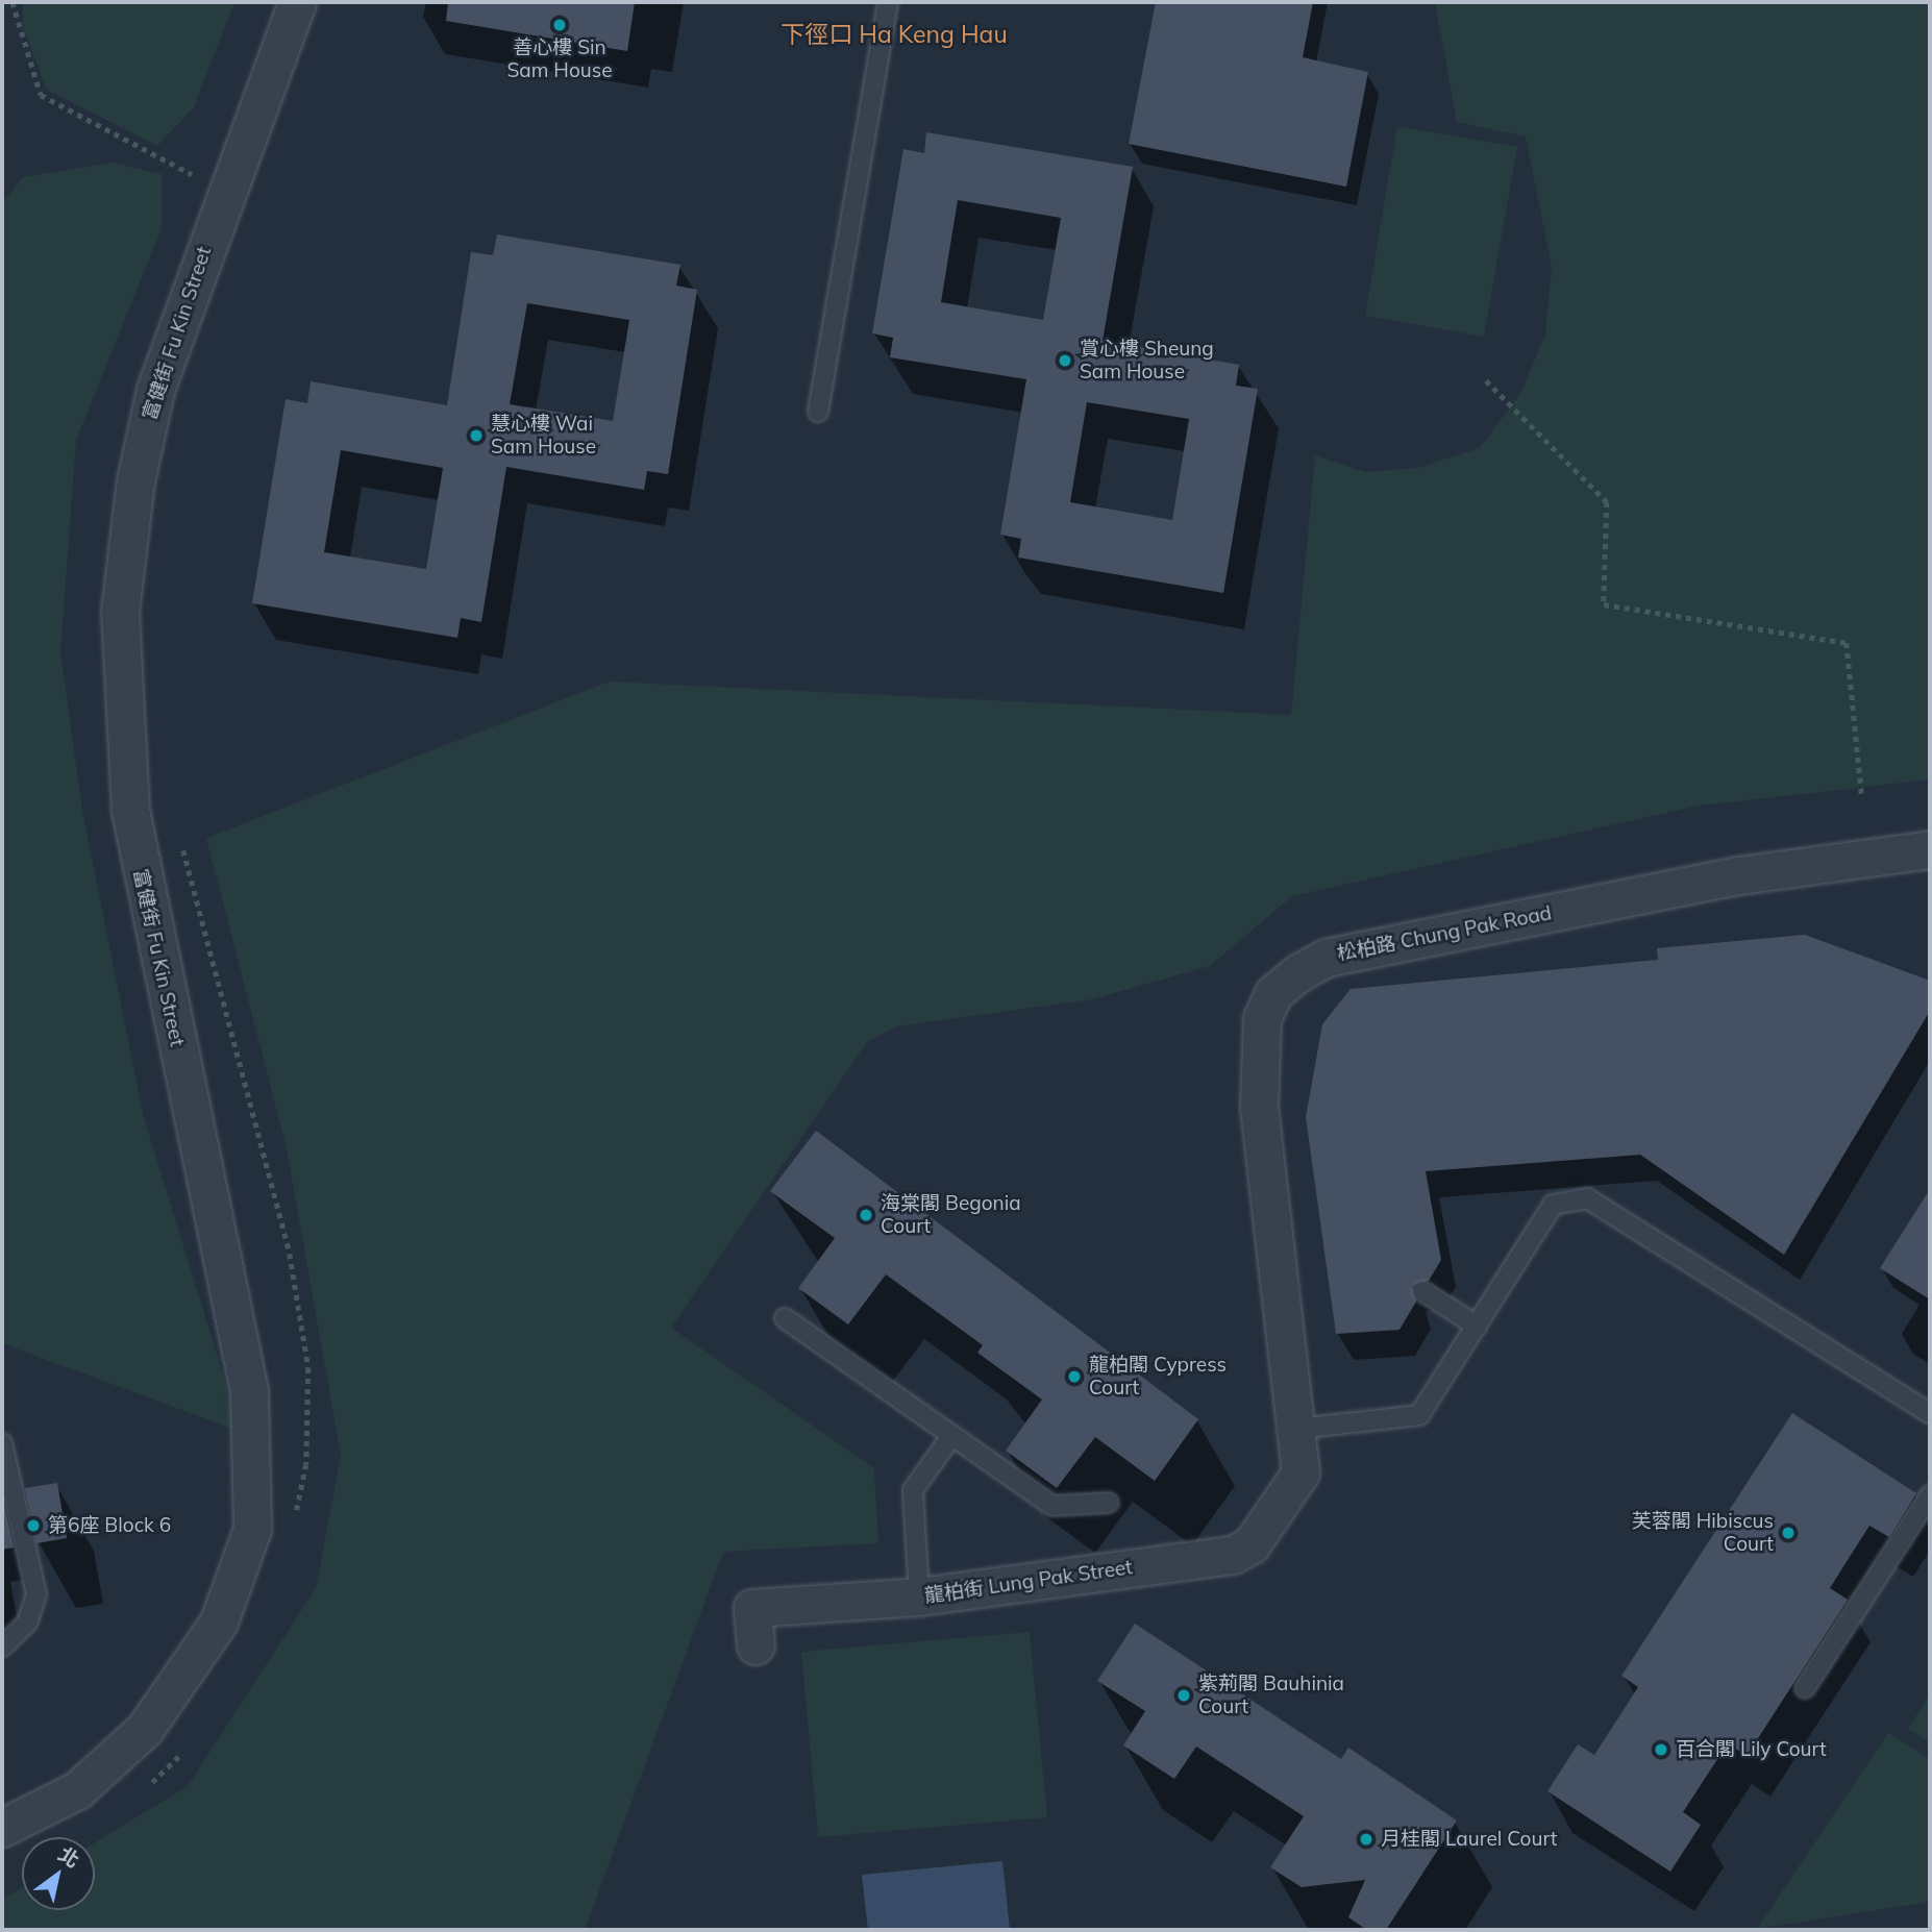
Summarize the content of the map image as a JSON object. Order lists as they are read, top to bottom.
{
  "streets": {
    "street": ["富健街 Fu Kin Street", "松柏路 Chung Pak Road", "龍柏街 Lung Pak Street"]
  },
  "crossings": [
    ["松柏路 Chung Pak Road", "龍柏街 Lung Pak Street"]
  ],
  "districts": ["下徑口 Ha Keng Hau"],
  "places": [
    "善心樓 Sin Sam House",
    "賞心樓 Sheung Sam House",
    "慧心樓 Wai Sam House",
    "海棠閣 Begonia Court",
    "龍柏閣 Cypress Court",
    "第6座 Block 6",
    "芙蓉閣 Hibiscus Court",
    "紫荊閣 Bauhinia Court",
    "百合閣 Lily Court",
    "月桂閣 Laurel Court"
  ],
  "north": "top right"
}
